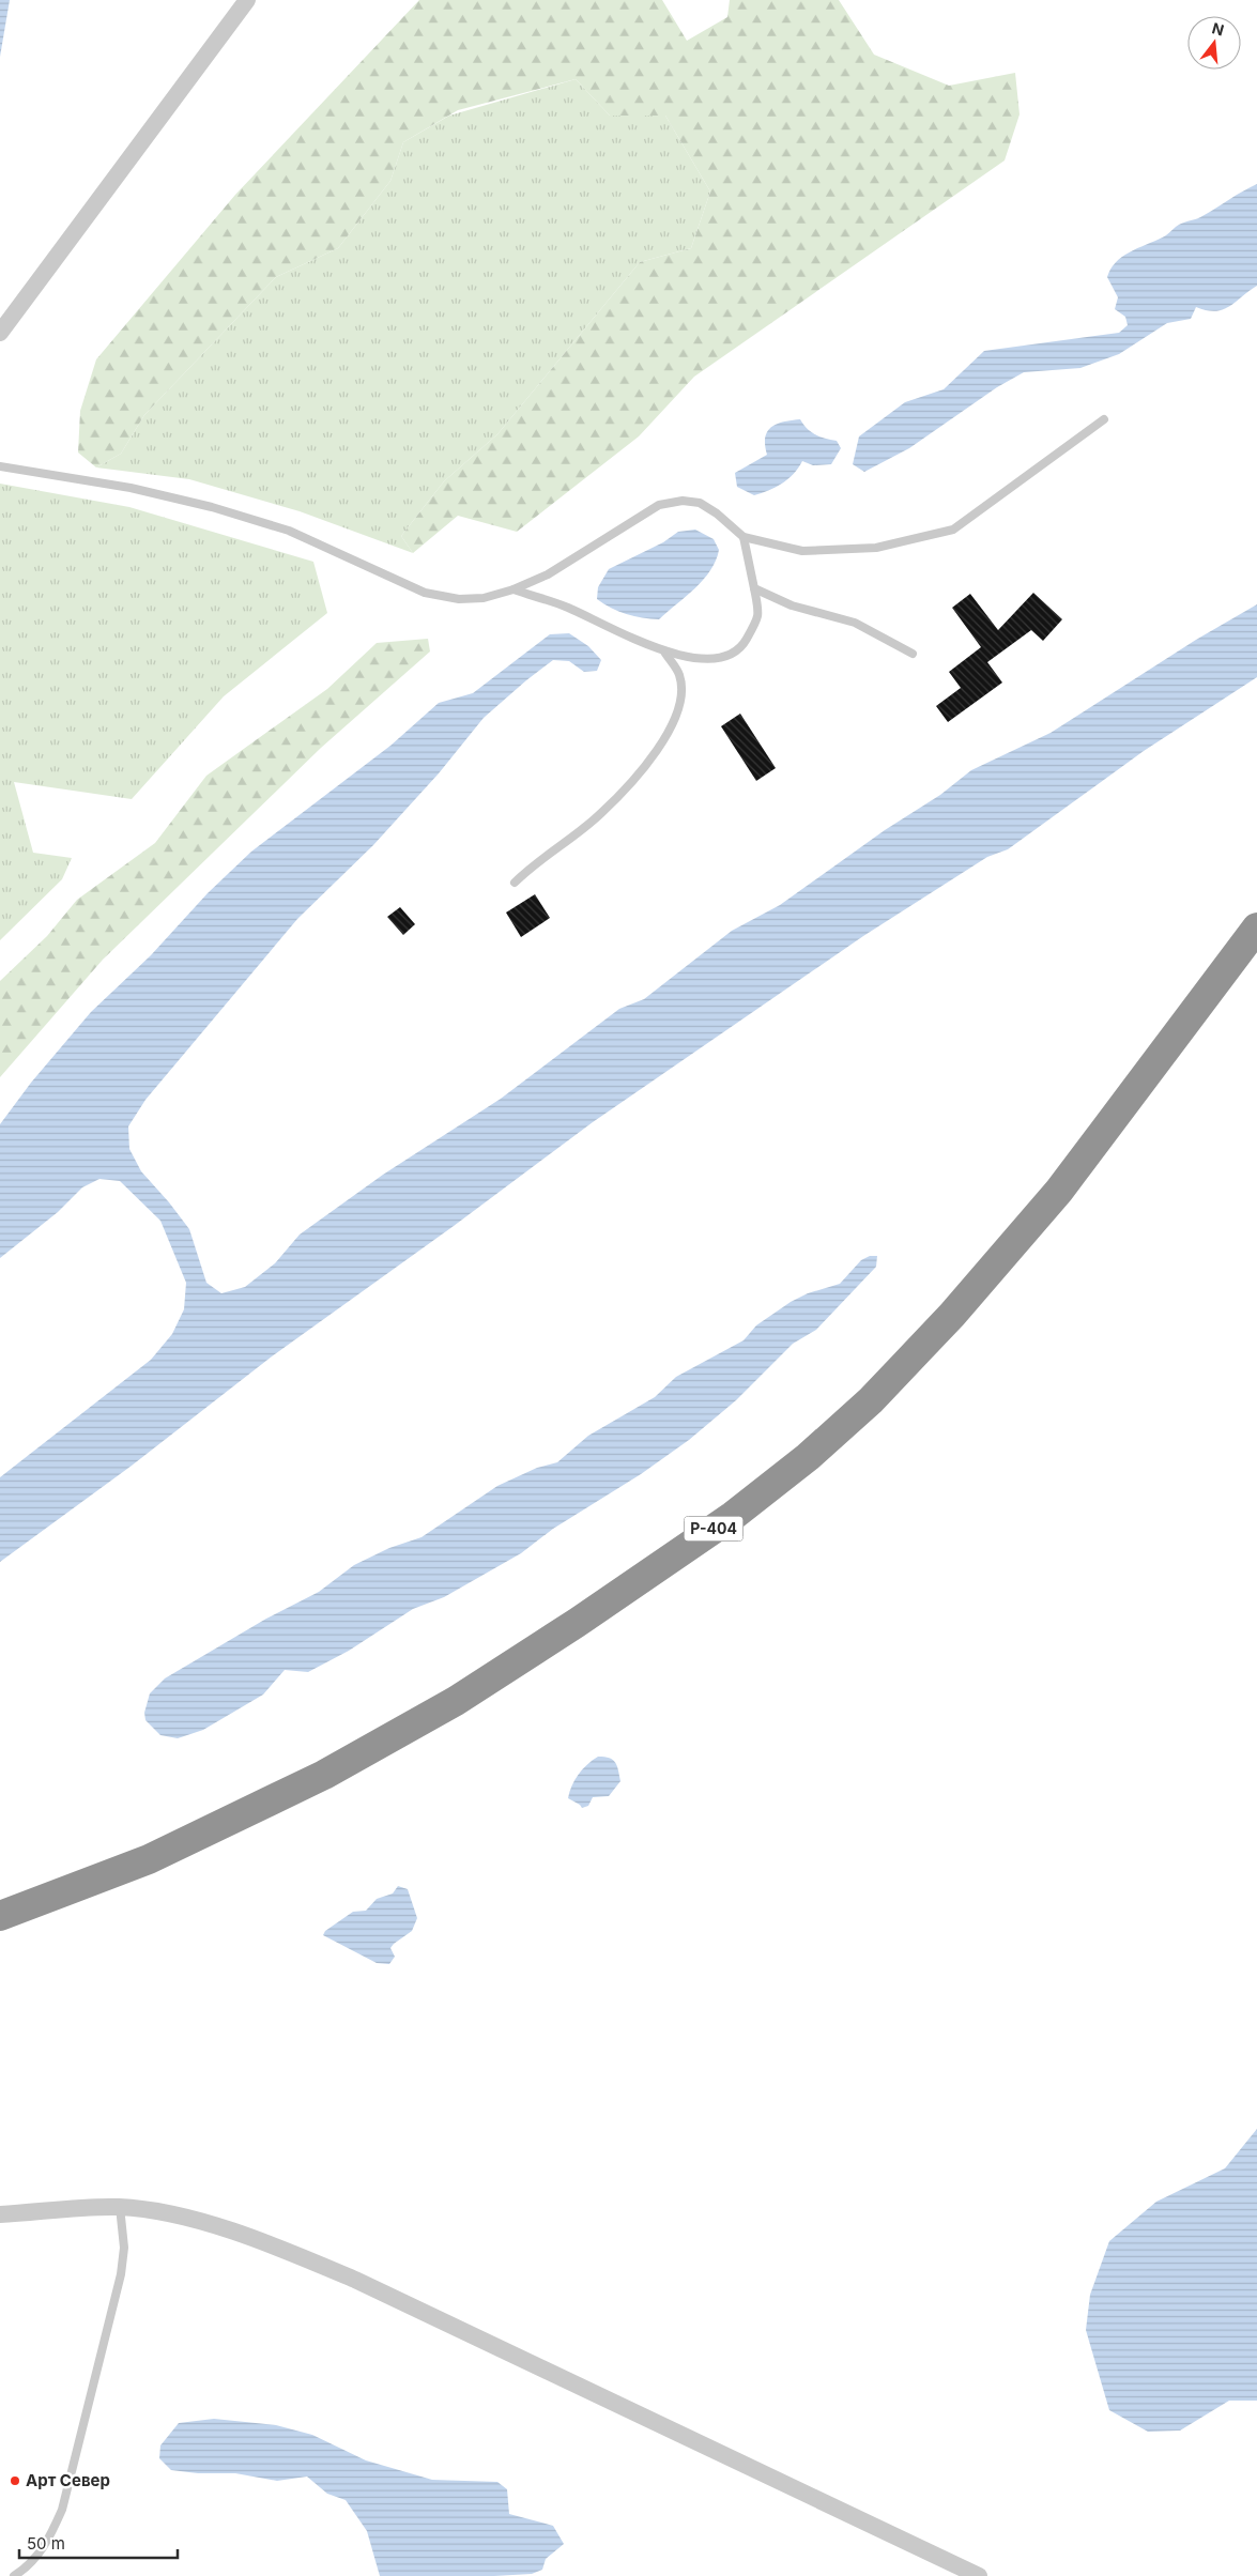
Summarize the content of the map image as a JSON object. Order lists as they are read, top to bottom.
{
  "streets": {
    "highway": ["Р-404"]
  },
  "places": ["Арт Север"],
  "scale_bar": "50 m",
  "north": "top"
}
